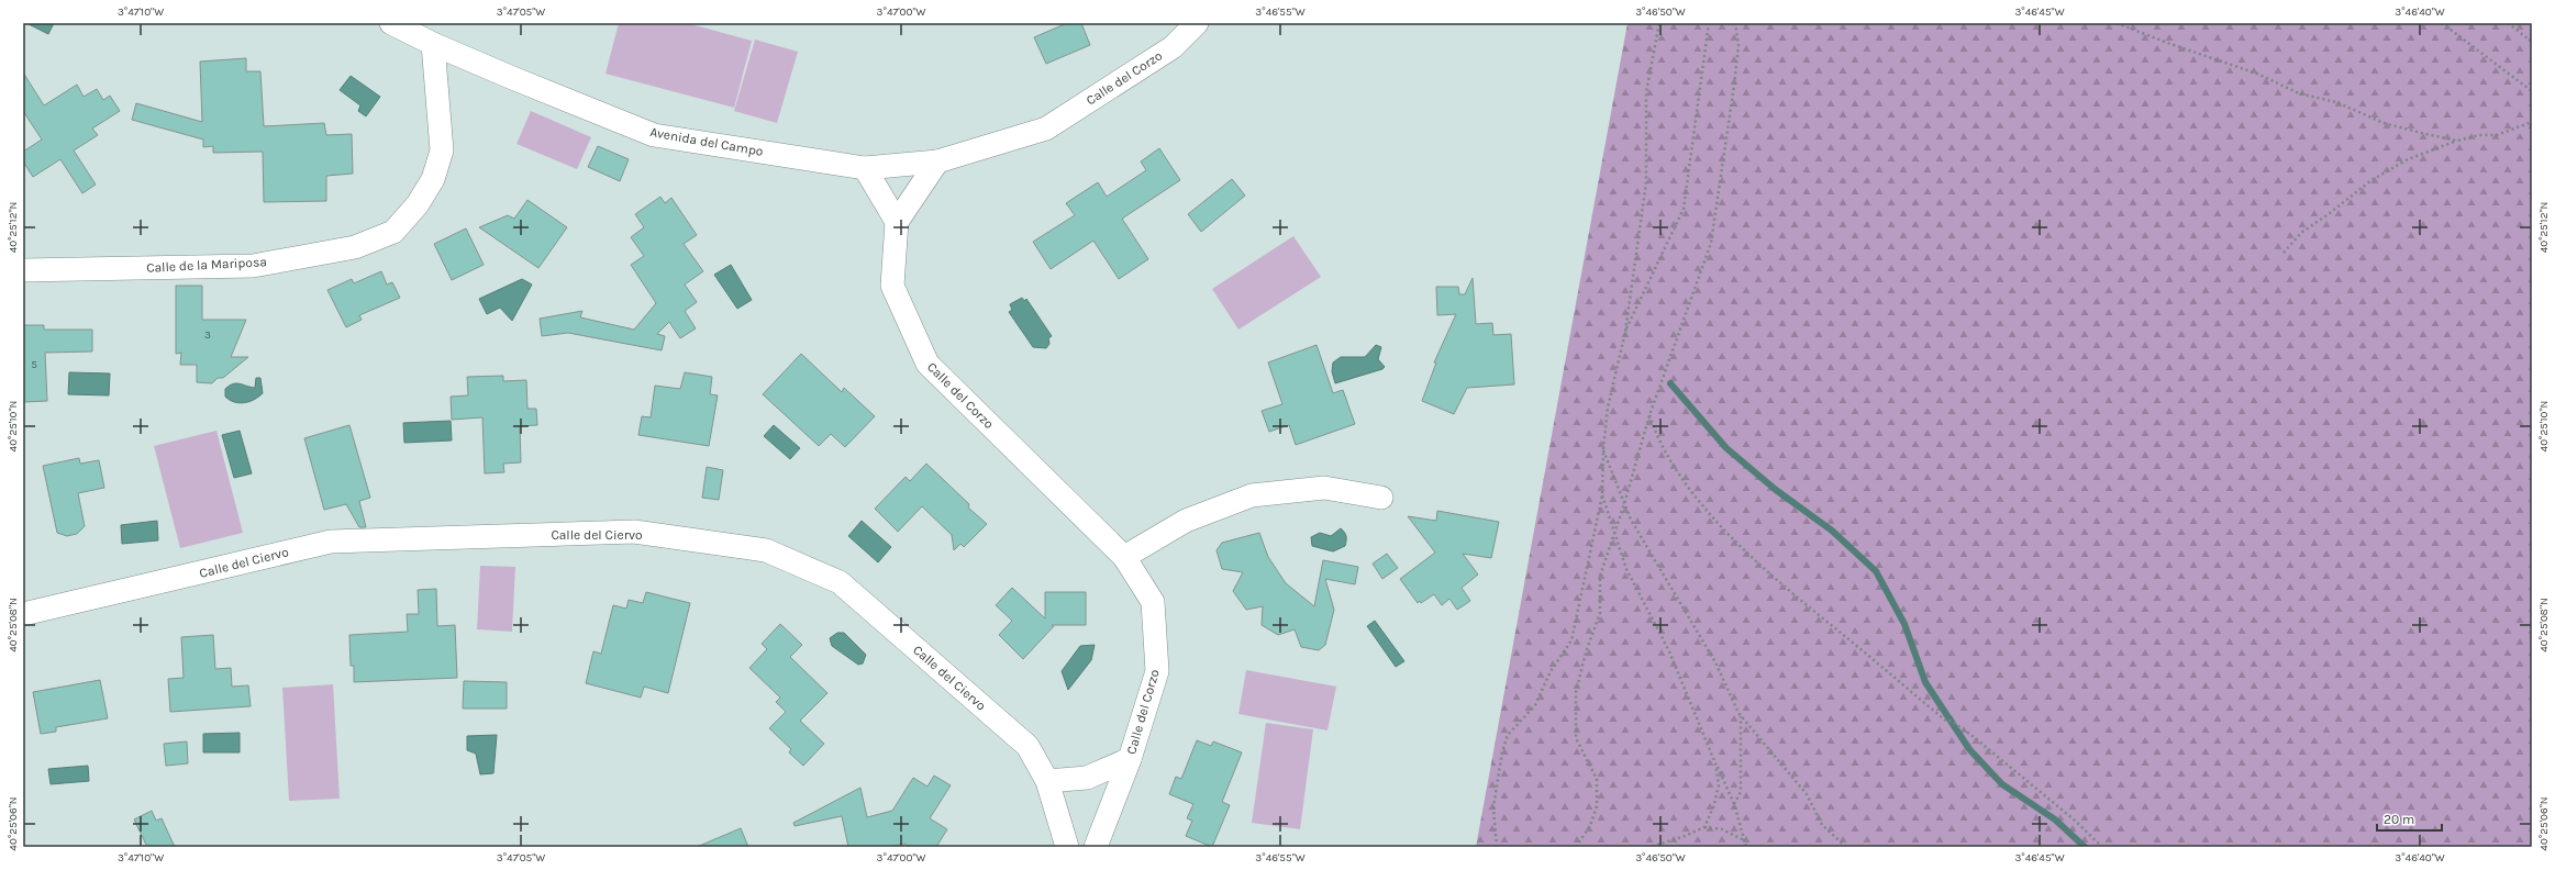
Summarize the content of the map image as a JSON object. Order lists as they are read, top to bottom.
{
  "streets": {
    "street": [
      "Calle del Corzo",
      "Avenida del Campo",
      "Calle de la Mariposa",
      "Calle del Ciervo"
    ]
  },
  "crossings": [
    ["Calle del Corzo", "Avenida del Campo"],
    ["Avenida del Campo", "Calle de la Mariposa"]
  ],
  "house_numbers": ["3", "5"],
  "scale_bar": "20 m",
  "coordinates": [
    "3°47'10\"W",
    "3°47'05\"W",
    "3°47'00\"W",
    "3°46'55\"W",
    "3°46'50\"W",
    "3°46'45\"W",
    "3°46'40\"W",
    "40°25'12\"N",
    "40°25'10\"N",
    "40°25'08\"N",
    "40°25'06\"N"
  ]
}
